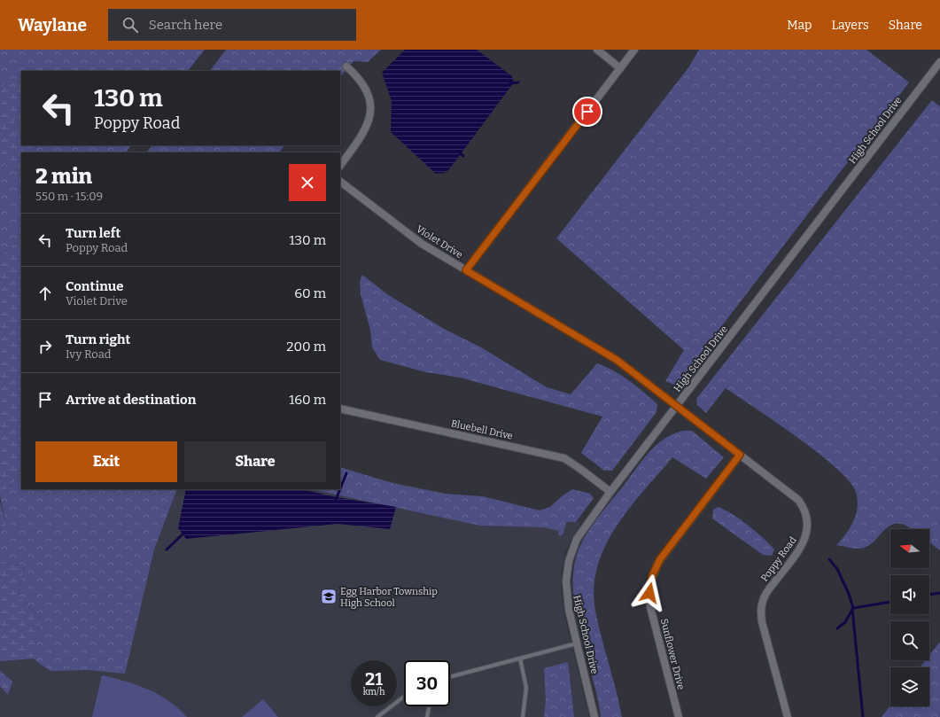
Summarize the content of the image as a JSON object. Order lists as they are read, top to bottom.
{
  "streets": {
    "street": [
      "High School Drive",
      "Violet Drive",
      "Bluebell Drive",
      "Poppy Road",
      "Sunflower Drive"
    ]
  },
  "crossings": [
    ["High School Drive", "Violet Drive"],
    ["High School Drive", "Bluebell Drive"],
    ["High School Drive", "Poppy Road"],
    ["Violet Drive", "Poppy Road"],
    ["Poppy Road", "Sunflower Drive"]
  ],
  "places": {
    "school or university": ["Egg Harbor Township High School"]
  },
  "north": "left",
  "page": {
    "header": "Waylane",
    "search": "Search here",
    "nav": ["Map", "Layers", "Share"],
    "turn": ["130 m", "Poppy Road"],
    "heading": ["2 min", "550 m · 15:09"],
    "list": [
      {
        "name": "Turn left",
        "note": "Poppy Road",
        "value": "130 m"
      },
      {
        "name": "Continue",
        "note": "Violet Drive",
        "value": "60 m"
      },
      {
        "name": "Turn right",
        "note": "Ivy Road",
        "value": "200 m"
      },
      {
        "name": "Arrive at destination",
        "value": "160 m"
      }
    ],
    "buttons": ["Exit", "Share"],
    "speed": "21 km/h",
    "limit": "30"
  }
}
